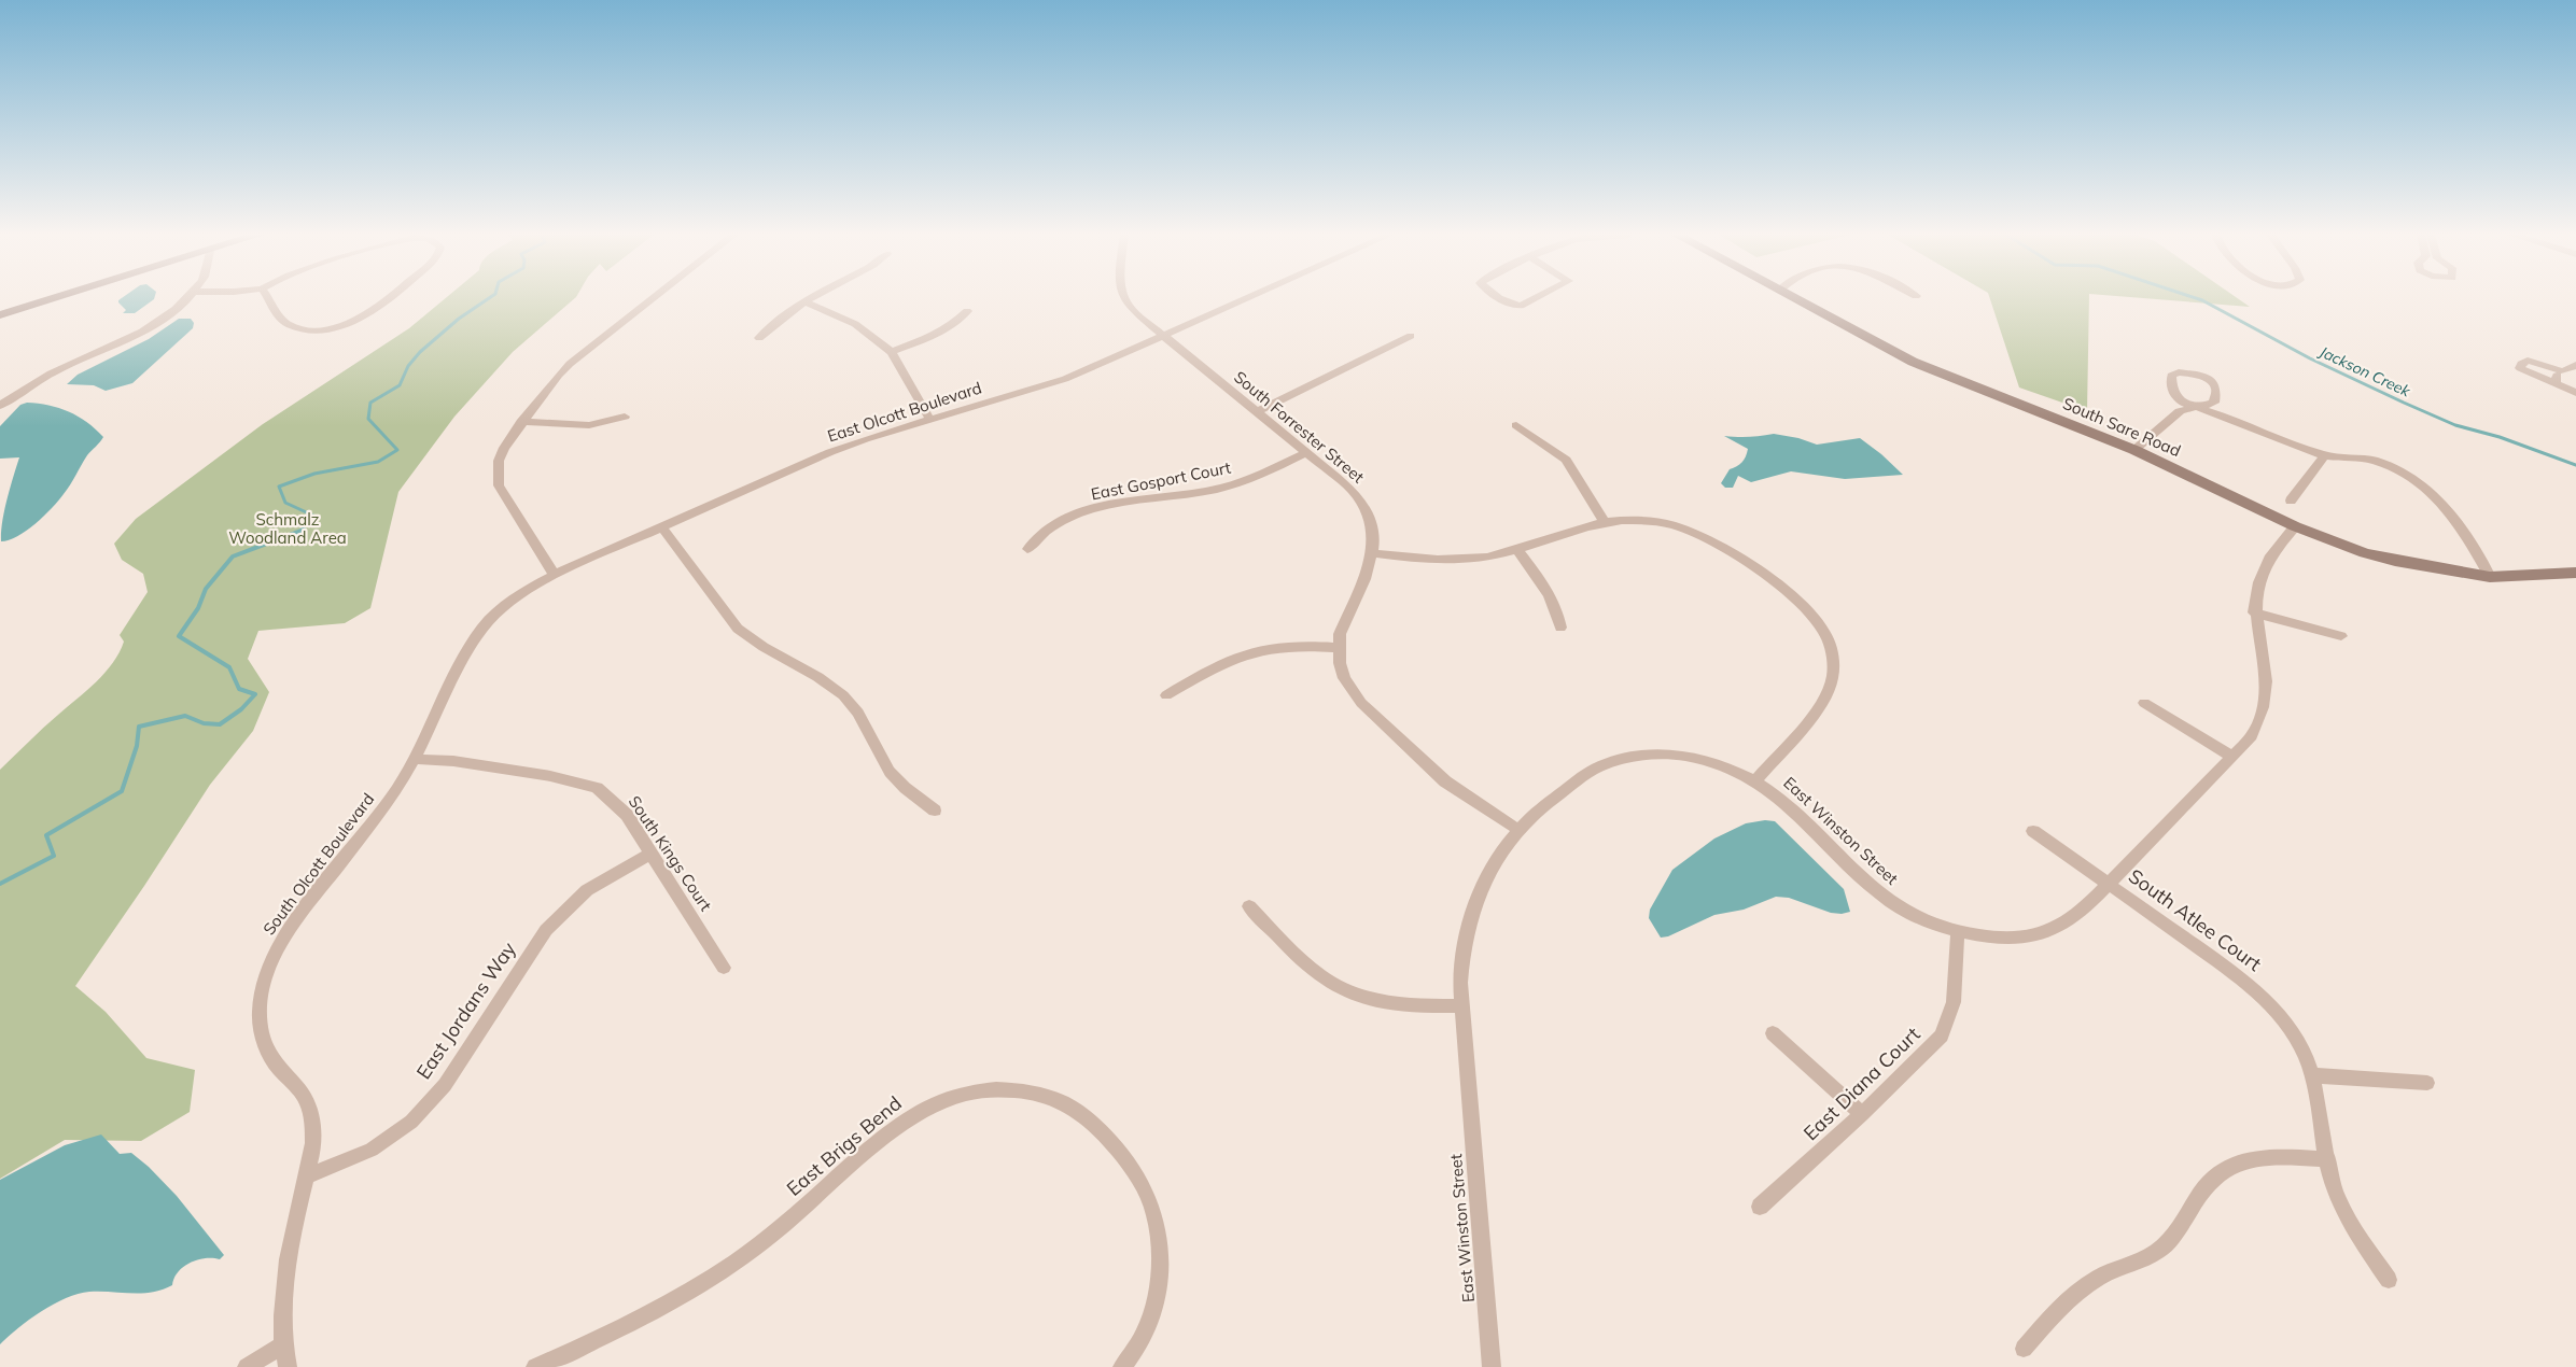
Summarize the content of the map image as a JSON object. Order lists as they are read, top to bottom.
{
  "streets": {
    "main road": ["South Sare Road"],
    "street": [
      "East Olcott Boulevard",
      "South Forrester Street",
      "East Gosport Court",
      "East Winston Street",
      "South Kings Court",
      "South Olcott Boulevard",
      "South Atlee Court",
      "East Jordans Way",
      "East Diana Court",
      "East Brigs Bend"
    ]
  },
  "crossings": [
    ["East Olcott Boulevard", "South Forrester Street"],
    ["East Olcott Boulevard", "South Olcott Boulevard"],
    ["South Forrester Street", "East Gosport Court"],
    ["South Forrester Street", "East Winston Street"],
    ["South Sare Road", "East Winston Street"],
    ["East Winston Street", "South Atlee Court"],
    ["East Winston Street", "East Diana Court"],
    ["South Kings Court", "South Olcott Boulevard"],
    ["South Kings Court", "East Jordans Way"],
    ["South Olcott Boulevard", "East Jordans Way"]
  ],
  "water": ["Jackson Creek"],
  "parks": ["Schmalz Woodland Area"]
}
